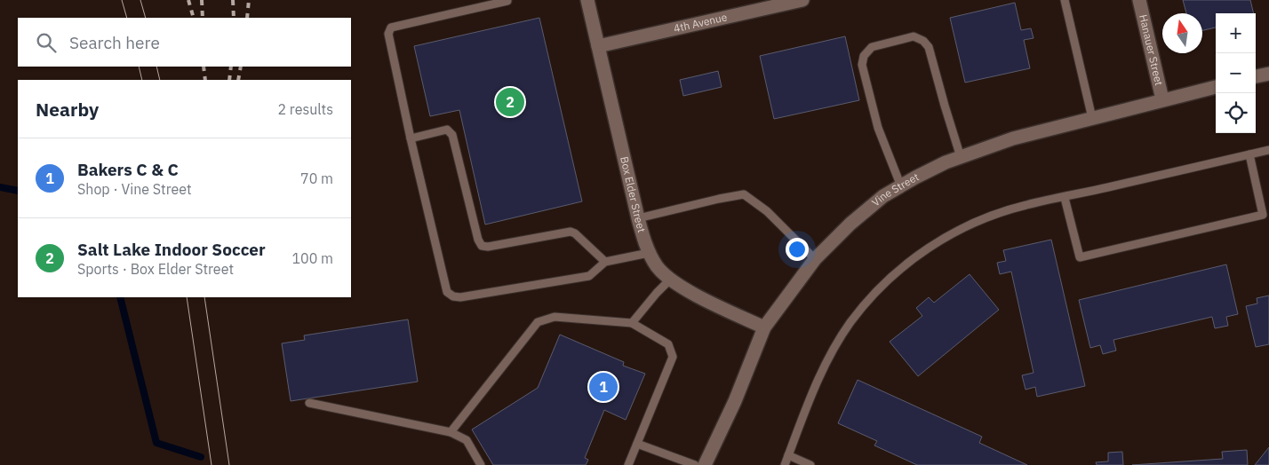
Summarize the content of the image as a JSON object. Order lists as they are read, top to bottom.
{
  "streets": {
    "street": [
      "4th Avenue",
      "Hanauer Street",
      "Vine Street",
      "Box Elder Street"
    ]
  },
  "crossings": [
    ["4th Avenue", "Box Elder Street"],
    ["Hanauer Street", "Vine Street"],
    ["Vine Street", "Box Elder Street"]
  ],
  "north": "top",
  "page": {
    "map_buttons": ["+", "−"],
    "search": "Search here",
    "heading": ["Nearby", "2 results"],
    "pins": ["2", "1"],
    "list": [
      {
        "mark": "1",
        "name": "Bakers C & C",
        "note": "Shop · Vine Street",
        "value": "70 m"
      },
      {
        "mark": "2",
        "name": "Salt Lake Indoor Soccer",
        "note": "Sports · Box Elder Street",
        "value": "100 m"
      }
    ]
  }
}
